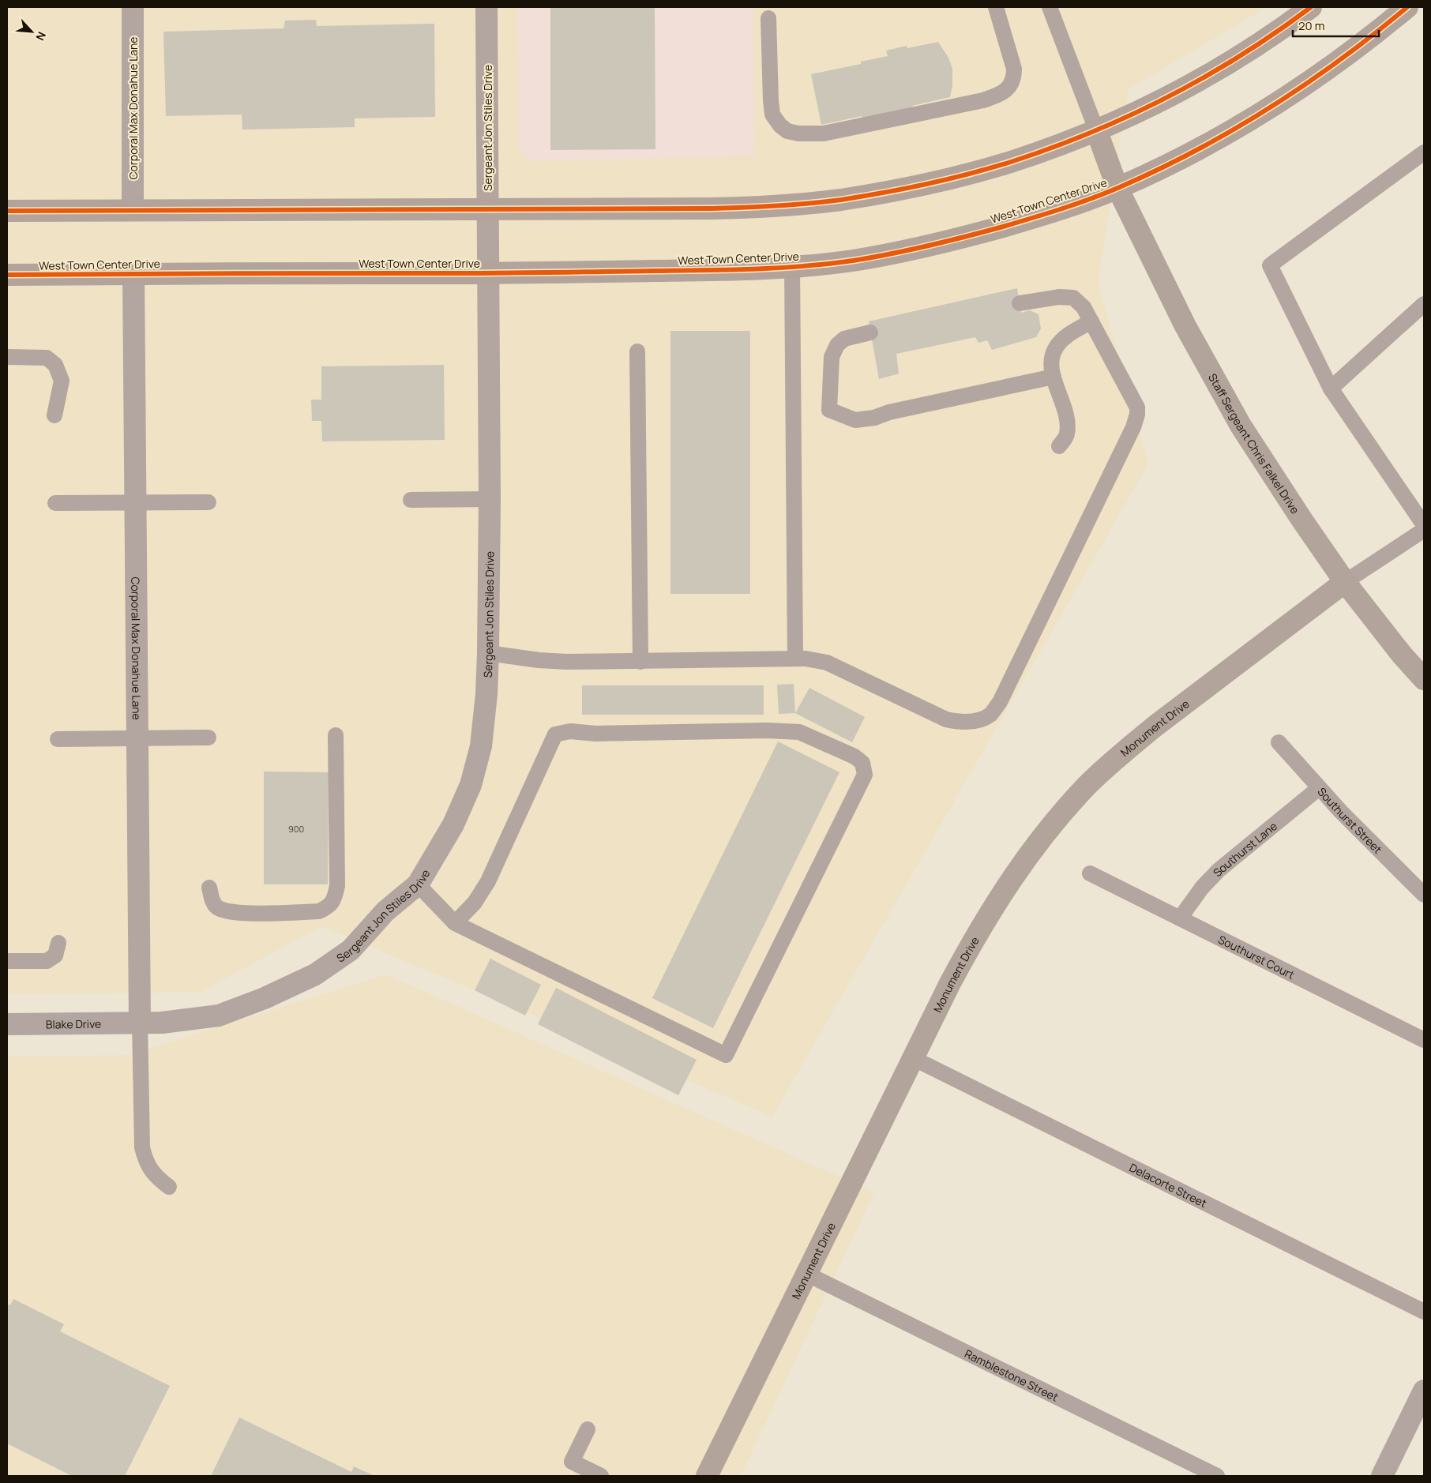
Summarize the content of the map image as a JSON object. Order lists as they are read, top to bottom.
{
  "streets": {
    "street": [
      "Corporal Max Donahue Lane",
      "Sergeant Jon Stiles Drive",
      "West Town Center Drive",
      "Staff Sergeant Chris Falkel Drive",
      "Monument Drive",
      "Blake Drive"
    ],
    "lane": [
      "Southurst Street",
      "Southurst Lane",
      "Southurst Court",
      "Delacorte Street",
      "Ramblestone Street"
    ]
  },
  "crossings": [
    ["Corporal Max Donahue Lane", "Sergeant Jon Stiles Drive"],
    ["Corporal Max Donahue Lane", "West Town Center Drive"],
    ["Corporal Max Donahue Lane", "Blake Drive"],
    ["Sergeant Jon Stiles Drive", "West Town Center Drive"],
    ["Sergeant Jon Stiles Drive", "Blake Drive"],
    ["West Town Center Drive", "Staff Sergeant Chris Falkel Drive"],
    ["Staff Sergeant Chris Falkel Drive", "Monument Drive"],
    ["Monument Drive", "Delacorte Street"],
    ["Monument Drive", "Ramblestone Street"],
    ["Southurst Street", "Southurst Lane"],
    ["Southurst Lane", "Southurst Court"]
  ],
  "house_numbers": ["900"],
  "scale_bar": "20 m",
  "north": "bottom right"
}
